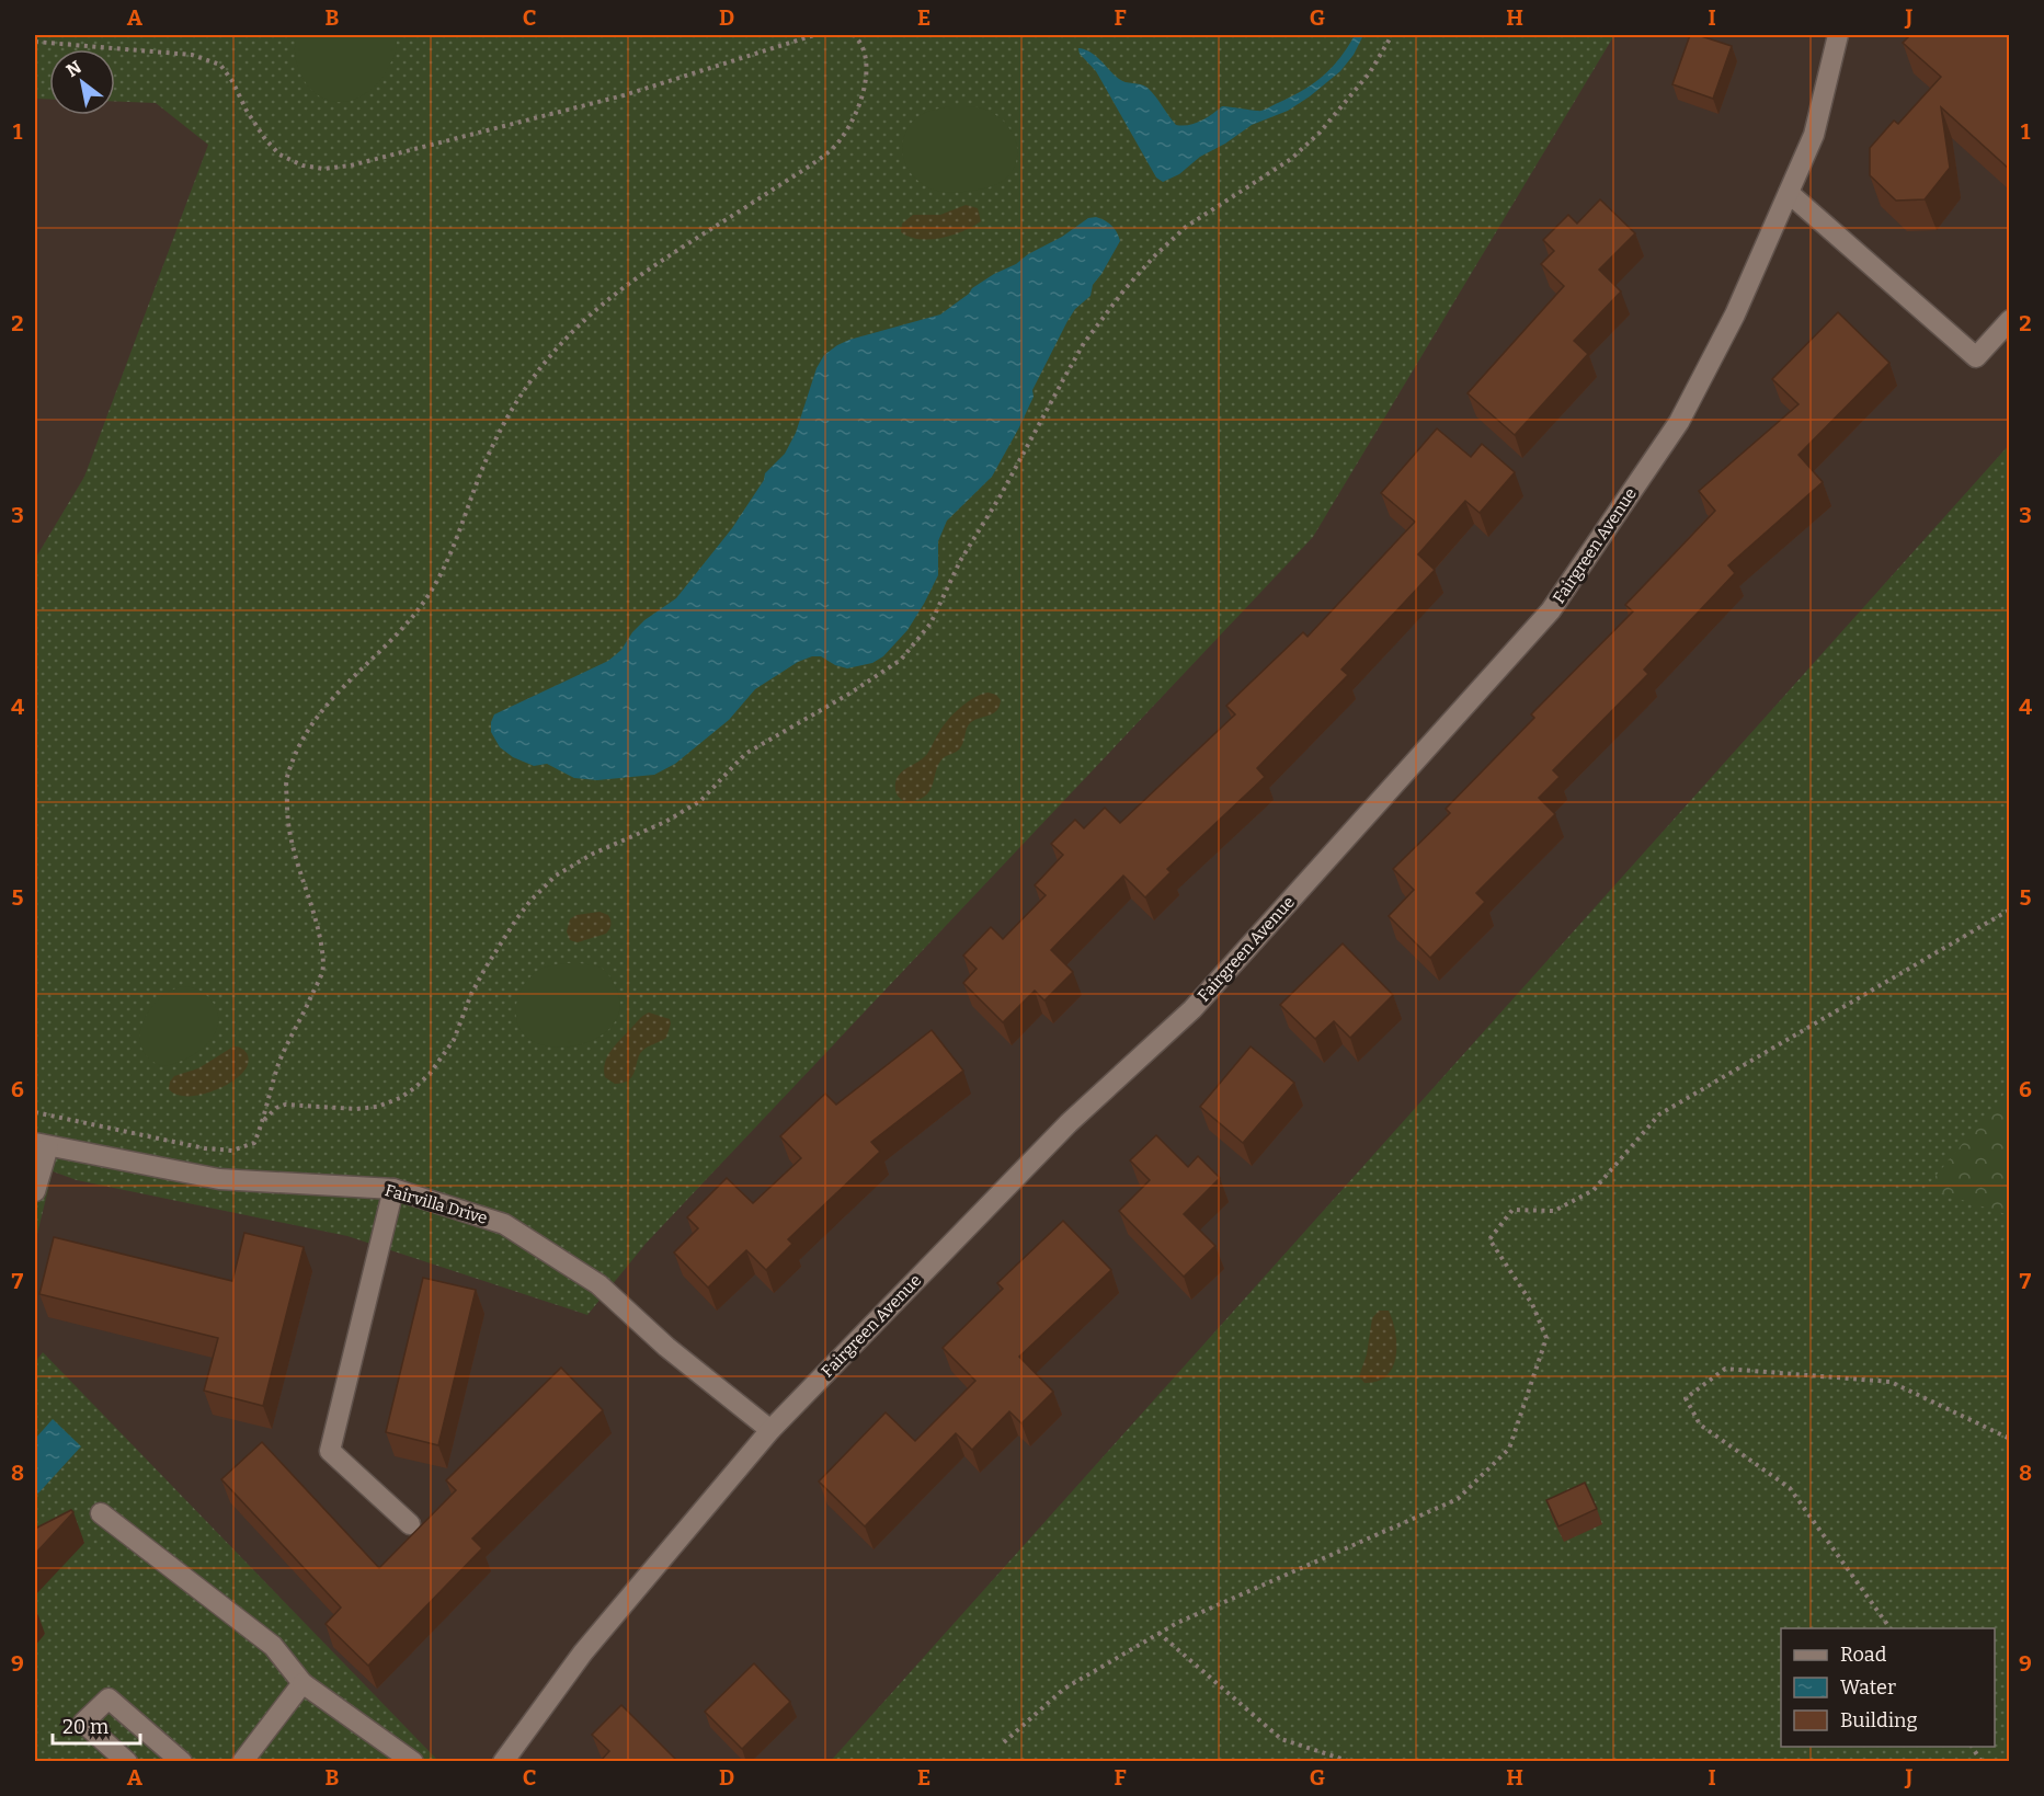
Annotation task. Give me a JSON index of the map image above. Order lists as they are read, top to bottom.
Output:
{
  "streets": {
    "street": ["Fairgreen Avenue", "Fairvilla Drive"]
  },
  "crossings": [
    ["Fairgreen Avenue", "Fairvilla Drive"]
  ],
  "legend": ["Road", "Water", "Building"],
  "scale_bar": "20 m",
  "north": "top left",
  "grid": {
    "columns": [
      "A",
      "B",
      "C",
      "D",
      "E",
      "F",
      "G",
      "H",
      "I",
      "J"
    ],
    "rows": [
      "1",
      "2",
      "3",
      "4",
      "5",
      "6",
      "7",
      "8",
      "9"
    ]
  }
}
